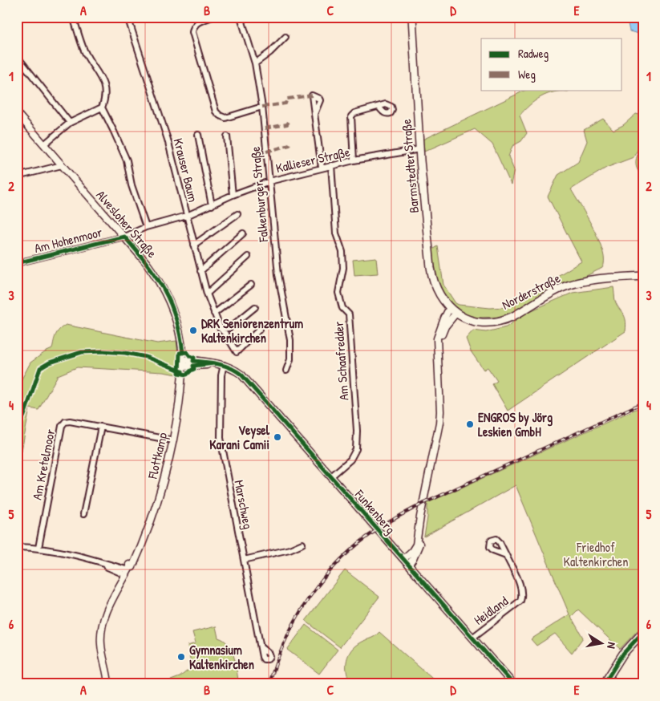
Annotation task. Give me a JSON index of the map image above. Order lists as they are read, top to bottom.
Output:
{
  "streets": {
    "main road": ["Barmstedter Straße", "Norderstraße"],
    "street": [
      "Kallieser Straße",
      "Krauser Baum",
      "Falkenburger Straße",
      "Alvesloher Straße",
      "Am Hohenmoor",
      "Am Schaafredder",
      "Flottkamp",
      "Am Kretelmoor",
      "Marschweg",
      "Funkenberg",
      "Heidland"
    ]
  },
  "crossings": [
    ["Kallieser Straße", "Barmstedter Straße"],
    ["Kallieser Straße", "Krauser Baum"],
    ["Kallieser Straße", "Falkenburger Straße"],
    ["Kallieser Straße", "Alvesloher Straße"],
    ["Kallieser Straße", "Am Hohenmoor"],
    ["Kallieser Straße", "Am Schaafredder"],
    ["Barmstedter Straße", "Norderstraße"],
    ["Alvesloher Straße", "Am Hohenmoor"],
    ["Alvesloher Straße", "Flottkamp"],
    ["Alvesloher Straße", "Funkenberg"],
    ["Am Schaafredder", "Funkenberg"],
    ["Flottkamp", "Am Kretelmoor"],
    ["Flottkamp", "Funkenberg"],
    ["Marschweg", "Funkenberg"],
    ["Funkenberg", "Heidland"]
  ],
  "parks": ["Friedhof Kaltenkirchen"],
  "places": [
    "DRK Seniorenzentrum Kaltenkirchen",
    "ENGROS by Jörg Leskien GmbH",
    "Veysel Karani Camii",
    "Gymnasium Kaltenkirchen"
  ],
  "legend": ["Radweg", "Weg"],
  "north": "right",
  "grid": {
    "columns": [
      "A",
      "B",
      "C",
      "D",
      "E"
    ],
    "rows": [
      "1",
      "2",
      "3",
      "4",
      "5",
      "6"
    ]
  }
}
